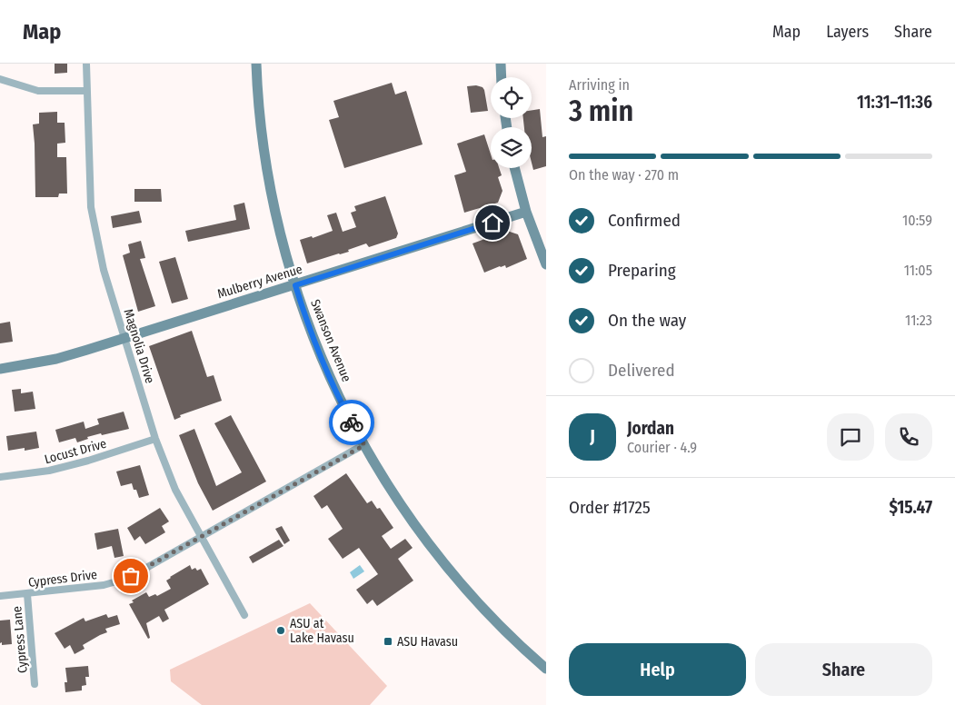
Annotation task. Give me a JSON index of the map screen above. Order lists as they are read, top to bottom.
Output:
{
  "streets": {
    "street": [
      "Mulberry Avenue",
      "Swanson Avenue",
      "Magnolia Drive",
      "Locust Drive",
      "Cypress Drive",
      "Cypress Lane"
    ]
  },
  "crossings": [
    ["Mulberry Avenue", "Swanson Avenue"],
    ["Mulberry Avenue", "Magnolia Drive"],
    ["Swanson Avenue", "Cypress Drive"],
    ["Magnolia Drive", "Locust Drive"],
    ["Magnolia Drive", "Cypress Drive"],
    ["Cypress Drive", "Cypress Lane"]
  ],
  "places": {
    "other": ["ASU at Lake Havasu"],
    "transit": ["ASU Havasu"]
  },
  "page": {
    "header": "Map",
    "nav": ["Map", "Layers", "Share"],
    "heading": ["3 min", "Arriving in", "11:31–11:36"],
    "panel": [
      "Jordan",
      "Courier · 4.9",
      "Order #1725",
      "$15.47"
    ],
    "bar": "On the way · 270 m",
    "list": [
      ["Confirmed", "10:59"],
      ["Preparing", "11:05"],
      ["On the way", "11:23"],
      "Delivered"
    ],
    "round": "J",
    "buttons": ["Help", "Share"]
  }
}
